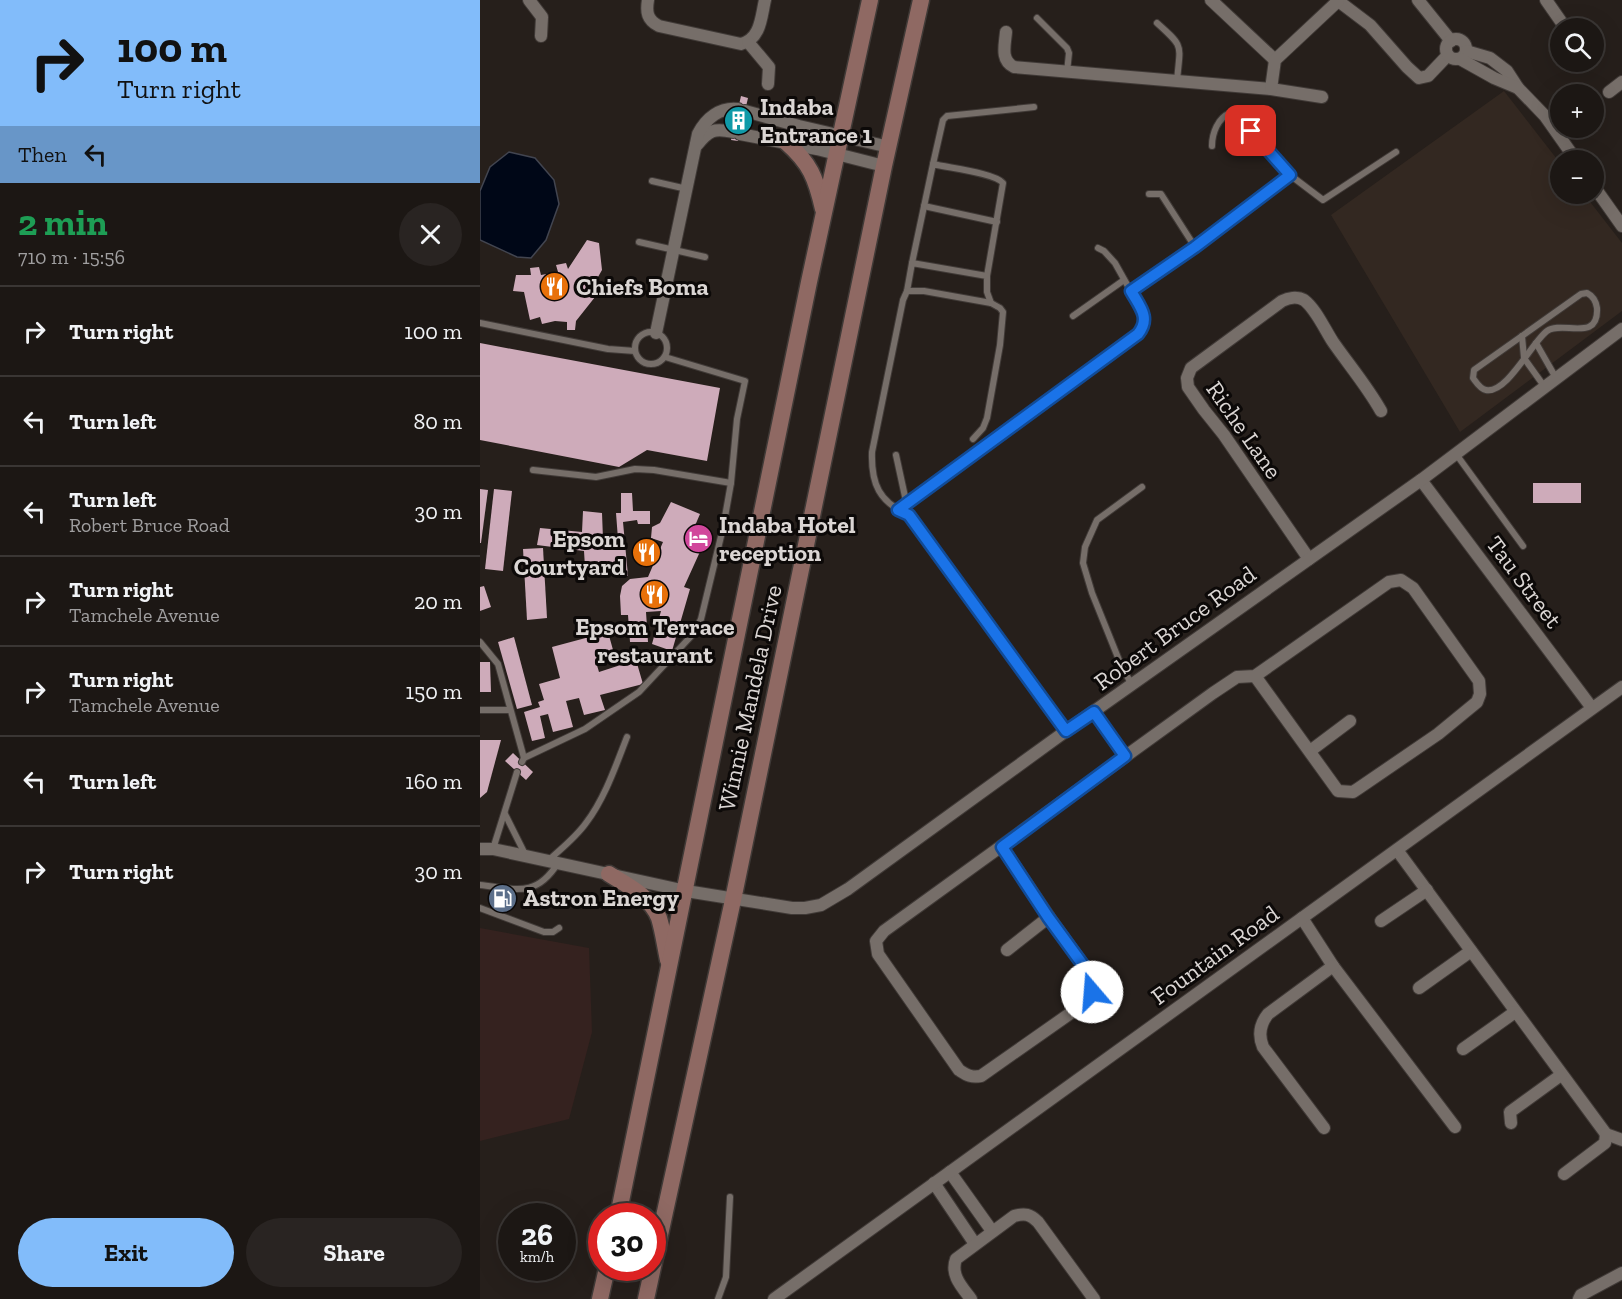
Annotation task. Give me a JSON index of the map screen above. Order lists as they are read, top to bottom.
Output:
{
  "streets": {
    "main road": ["Winnie Mandela Drive"],
    "street": [
      "Riche Lane",
      "Tau Street",
      "Robert Bruce Road",
      "Fountain Road"
    ]
  },
  "crossings": [
    ["Riche Lane", "Robert Bruce Road"],
    ["Tau Street", "Robert Bruce Road"],
    ["Tau Street", "Fountain Road"],
    ["Robert Bruce Road", "Winnie Mandela Drive"]
  ],
  "places": {
    "building": ["Indaba Entrance 1"],
    "restaurant": ["Chiefs Boma", "Epsom Courtyard", "Epsom Terrace restaurant"],
    "hotel": ["Indaba Hotel reception"],
    "fuel station": ["Astron Energy"]
  },
  "page": {
    "turn": ["100 m", "Turn right"],
    "map_buttons": ["+", "−"],
    "then": "Then",
    "heading": ["2 min", "710 m · 15:56"],
    "list": [
      {
        "name": "Turn right",
        "value": "100 m"
      },
      {
        "name": "Turn left",
        "value": "80 m"
      },
      {
        "name": "Turn left",
        "note": "Robert Bruce Road",
        "value": "30 m"
      },
      {
        "name": "Turn right",
        "note": "Tamchele Avenue",
        "value": "20 m"
      },
      {
        "name": "Turn right",
        "note": "Tamchele Avenue",
        "value": "150 m"
      },
      {
        "name": "Turn left",
        "value": "160 m"
      },
      {
        "name": "Turn right",
        "value": "30 m"
      }
    ],
    "speed": "26 km/h",
    "limit": "30",
    "buttons": ["Exit", "Share"]
  }
}
